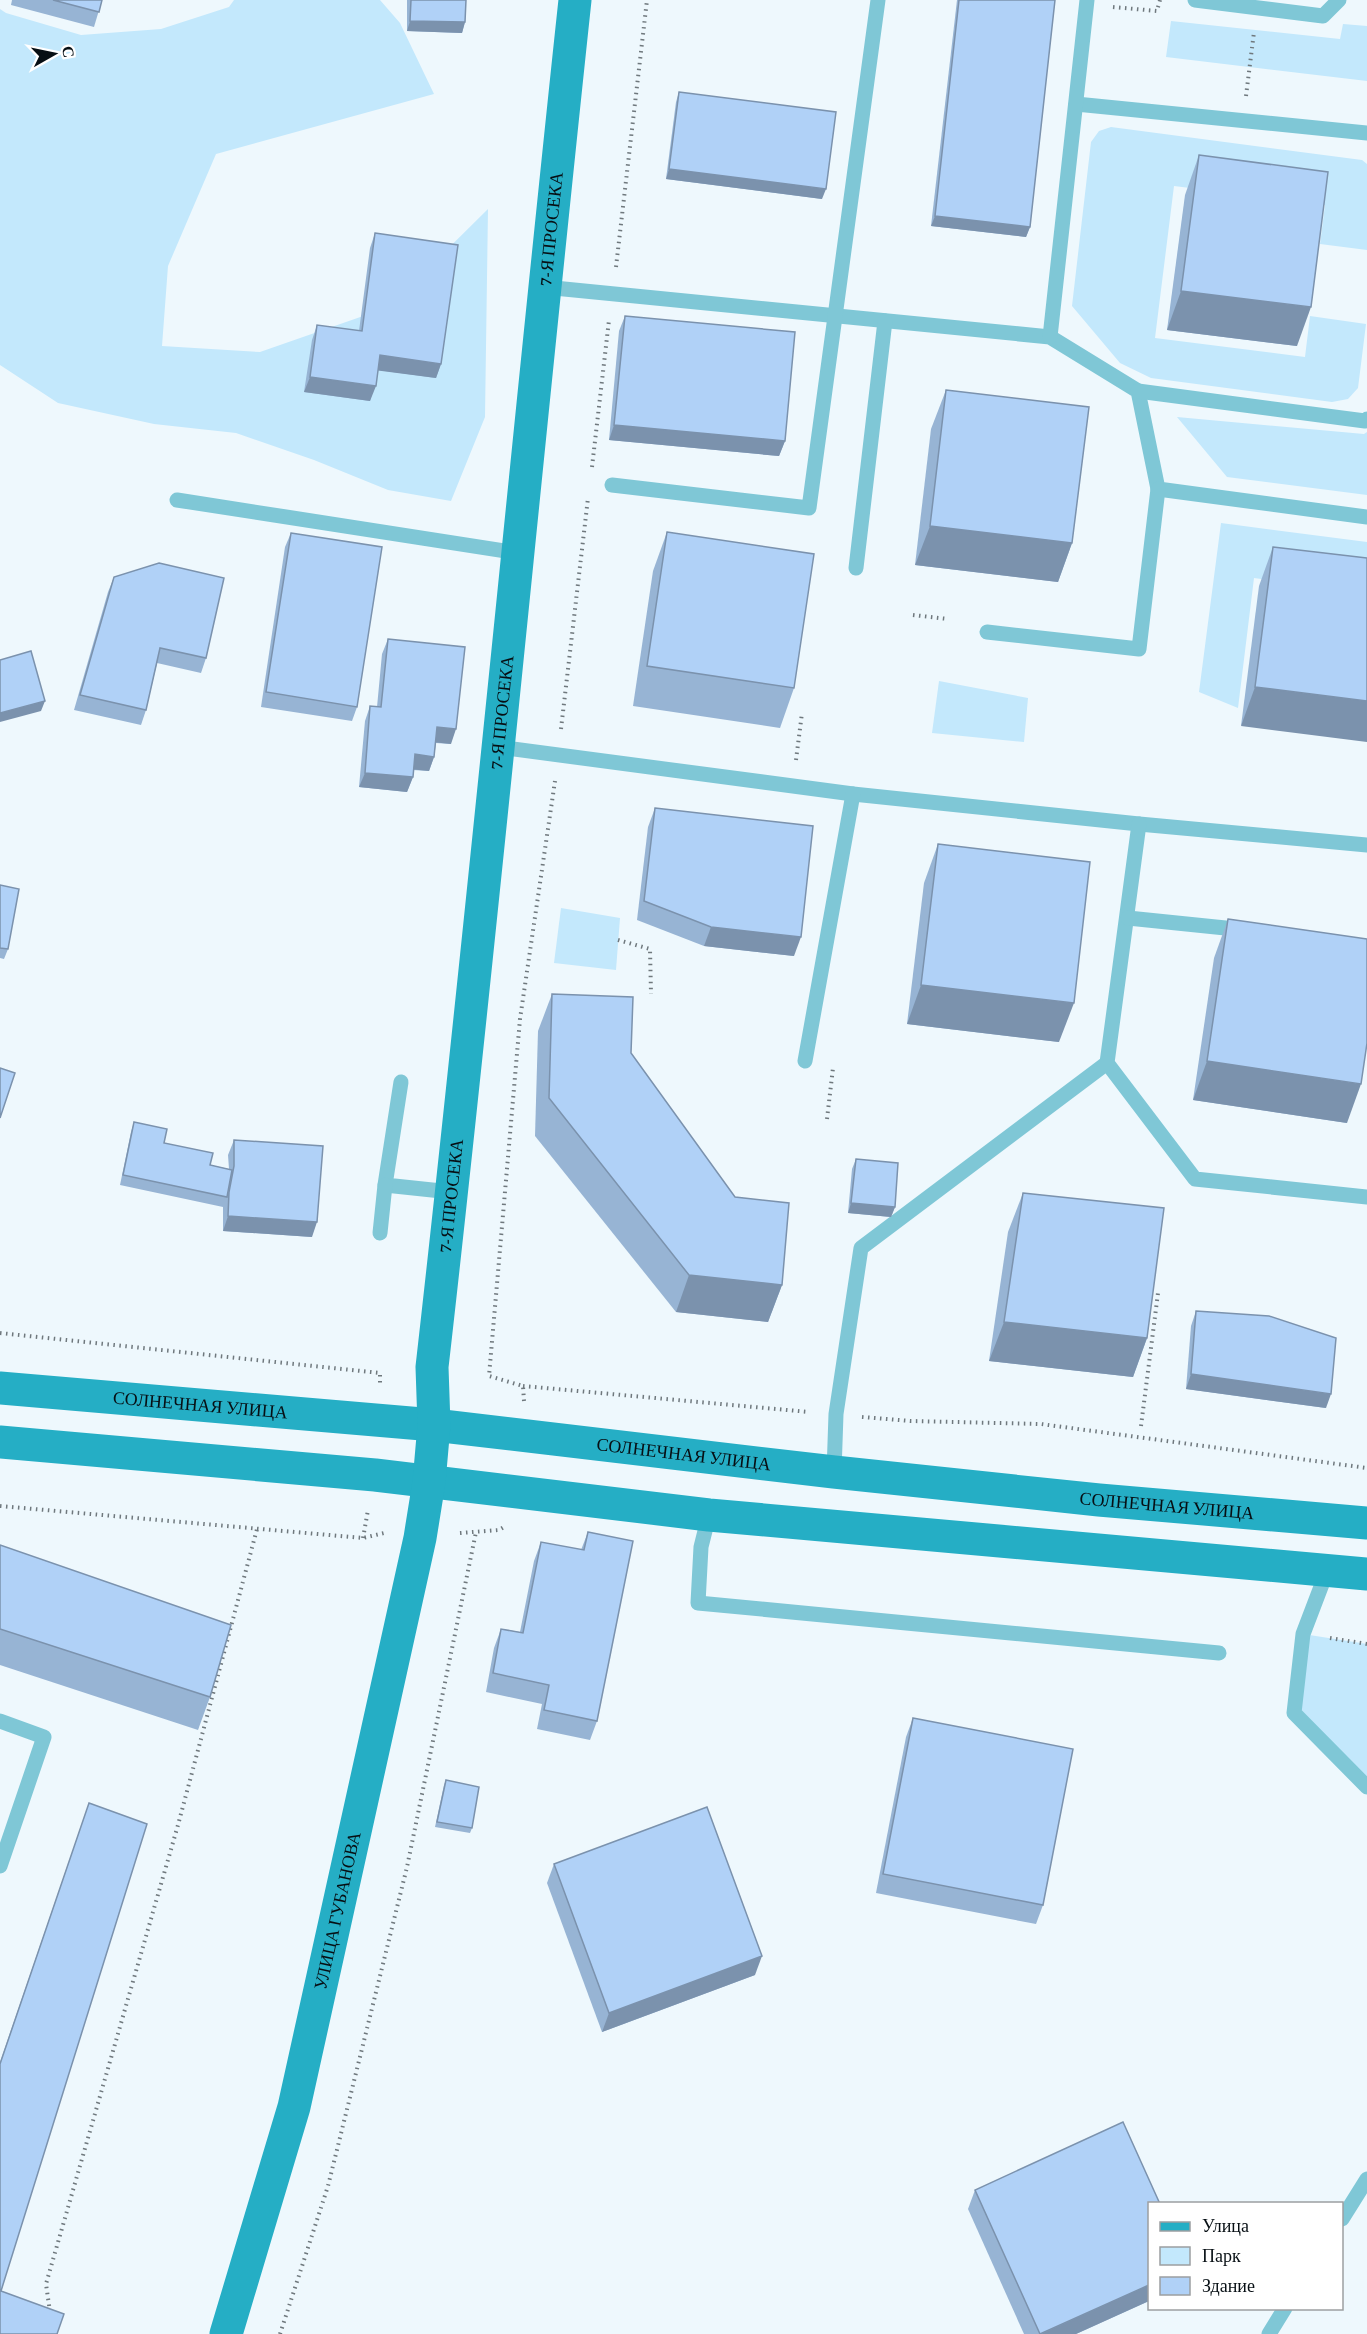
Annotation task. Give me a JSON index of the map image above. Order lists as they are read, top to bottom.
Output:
{
  "streets": {
    "main road": ["7-Я ПРОСЕКА", "СОЛНЕЧНАЯ УЛИЦА", "УЛИЦА ГУБАНОВА"]
  },
  "crossings": [
    ["7-Я ПРОСЕКА", "СОЛНЕЧНАЯ УЛИЦА"],
    ["7-Я ПРОСЕКА", "УЛИЦА ГУБАНОВА"]
  ],
  "legend": ["Улица", "Парк", "Здание"],
  "north": "right"
}
